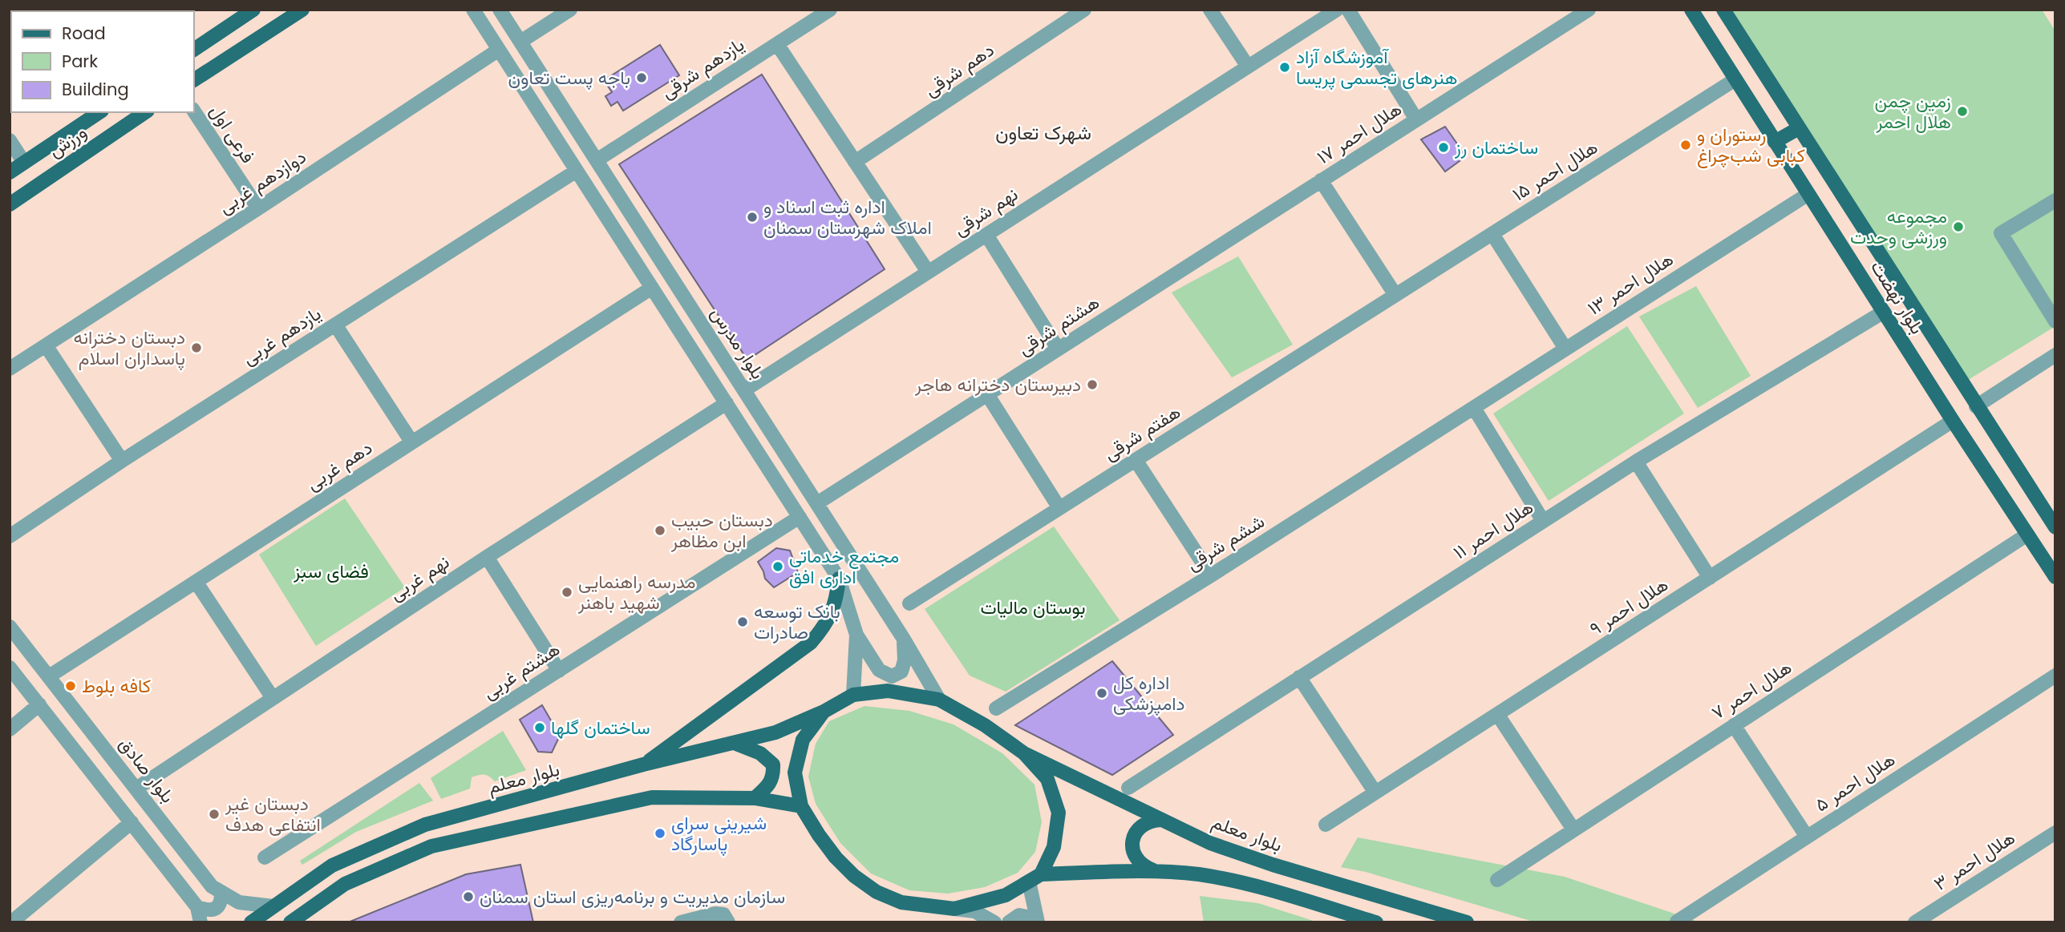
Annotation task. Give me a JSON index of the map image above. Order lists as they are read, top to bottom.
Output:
{
  "streets": {
    "main road": ["ورزش", "بلوار نهضت", "بلوار معلم"],
    "street": [
      "یازدهم شرقی",
      "دهم شرقی",
      "هلال احمر ۱۷",
      "فرعی اول",
      "هلال احمر ۱۵",
      "دوازدهم غربی",
      "نهم شرقی",
      "هلال احمر ۱۳",
      "هشتم شرقی",
      "یازدهم غربی",
      "بلوار مدرس",
      "هفتم شرقی",
      "دهم غربی",
      "هلال احمر ۱۱",
      "ششم شرقی",
      "نهم غربی",
      "هلال احمر ۹",
      "هشتم غربی",
      "هلال احمر ۷",
      "بلوار صادق",
      "هلال احمر ۵",
      "هلال احمر ۳"
    ]
  },
  "crossings": [
    ["یازدهم شرقی", "بلوار مدرس"],
    ["هلال احمر ۱۷", "هشتم شرقی"],
    ["فرعی اول", "دوازدهم غربی"],
    ["هلال احمر ۱۵", "بلوار نهضت"],
    ["هلال احمر ۱۵", "هفتم شرقی"],
    ["نهم شرقی", "بلوار مدرس"],
    ["هلال احمر ۱۳", "بلوار نهضت"],
    ["هلال احمر ۱۳", "ششم شرقی"],
    ["بلوار نهضت", "هلال احمر ۱۱"],
    ["بلوار نهضت", "هلال احمر ۹"],
    ["بلوار نهضت", "هلال احمر ۷"],
    ["هشتم شرقی", "بلوار مدرس"],
    ["دهم غربی", "بلوار صادق"],
    ["نهم غربی", "بلوار صادق"],
    ["بلوار صادق", "بلوار معلم"]
  ],
  "districts": ["شهرک تعاون"],
  "parks": ["فضای سبز", "بوستان مالیات"],
  "places": [
    "آموزشگاه آزاد هنرهای تجسمی پریسا",
    "باجه پست تعاون",
    "زمین چمن هلال احمر",
    "رستوران و کبابی شب‌چراغ",
    "ساختمان رز",
    "اداره ثبت اسناد و املاک شهرستان سمنان",
    "مجموعه ورزشی وحدت",
    "دبستان دخترانه پاسداران اسلام",
    "دبیرستان دخترانه هاجر",
    "دبستان حبیب ابن مظاهر",
    "مجتمع خدماتی اداری افق",
    "مدرسه راهنمایی شهید باهنر",
    "بانک توسعه صادرات",
    "کافه بلوط",
    "اداره کل دامپزشکی",
    "ساختمان گلها",
    "دبستان غیر انتفاعی هدف",
    "شیرینی سرای پاسارگاد",
    "سازمان مدیریت و برنامه‌ریزی استان سمنان"
  ],
  "legend": ["Road", "Park", "Building"]
}
